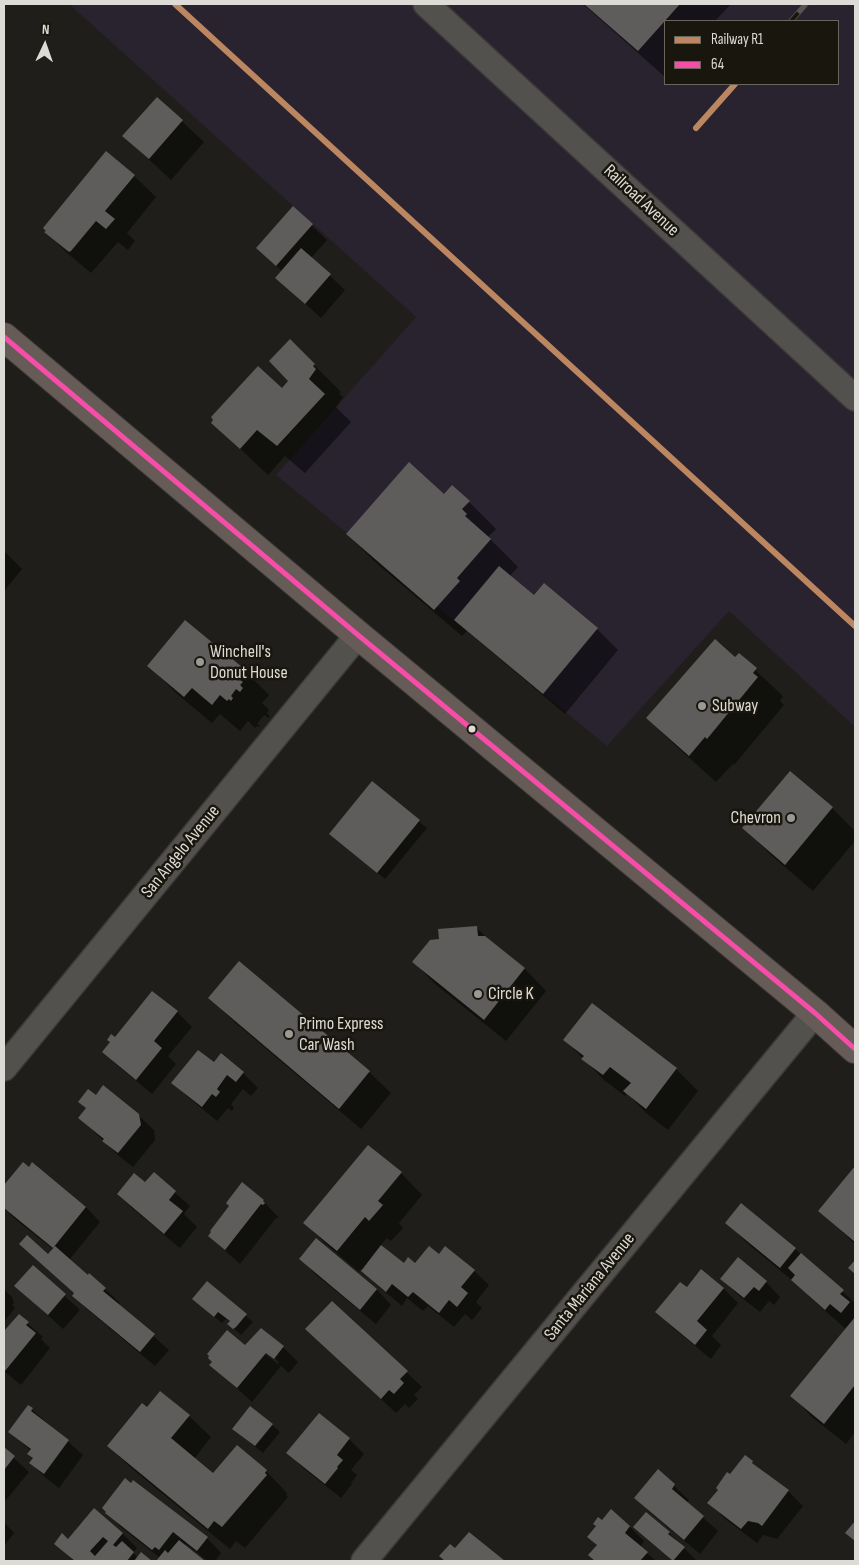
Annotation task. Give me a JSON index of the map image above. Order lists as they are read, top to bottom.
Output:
{
  "streets": {
    "street": ["Railroad Avenue", "San Angelo Avenue", "Santa Mariana Avenue"]
  },
  "places": [
    "Winchell's Donut House",
    "Subway",
    "Chevron",
    "Circle K",
    "Primo Express Car Wash"
  ],
  "lines": ["rail line R1", "transit line 64"],
  "legend": ["Railway R1", "64"],
  "north": "top"
}
